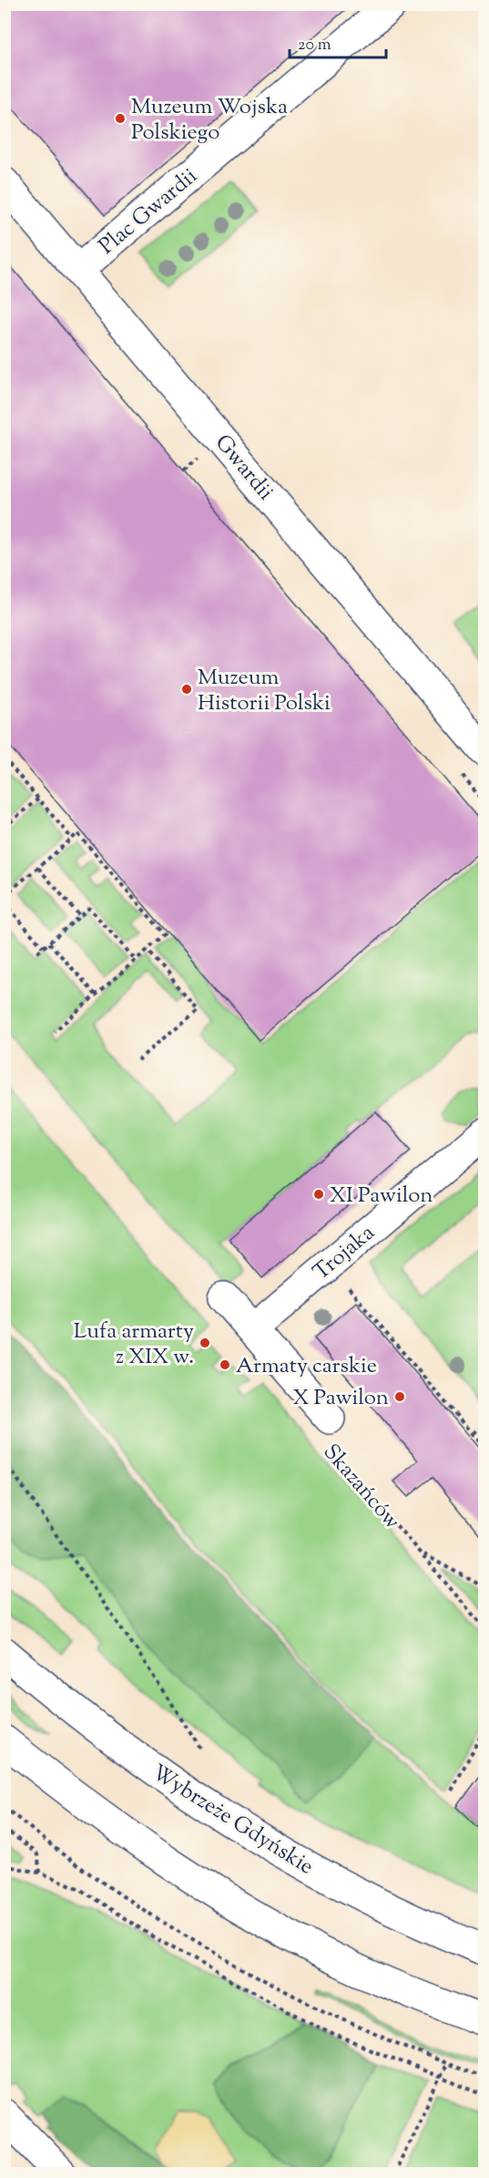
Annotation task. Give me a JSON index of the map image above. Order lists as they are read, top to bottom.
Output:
{
  "streets": {
    "main road": [
      "Plac Gwardii",
      "Gwardii",
      "Trojaka",
      "Skazańców",
      "Wybrzeże Gdyńskie"
    ]
  },
  "crossings": [
    ["Plac Gwardii", "Gwardii"],
    ["Trojaka", "Skazańców"]
  ],
  "places": [
    "Muzeum Wojska Polskiego",
    "Muzeum Historii Polski",
    "XI Pawilon",
    "Lufa armarty z XIX w.",
    "Armaty carskie",
    "X Pawilon"
  ],
  "scale_bar": "20 m"
}
